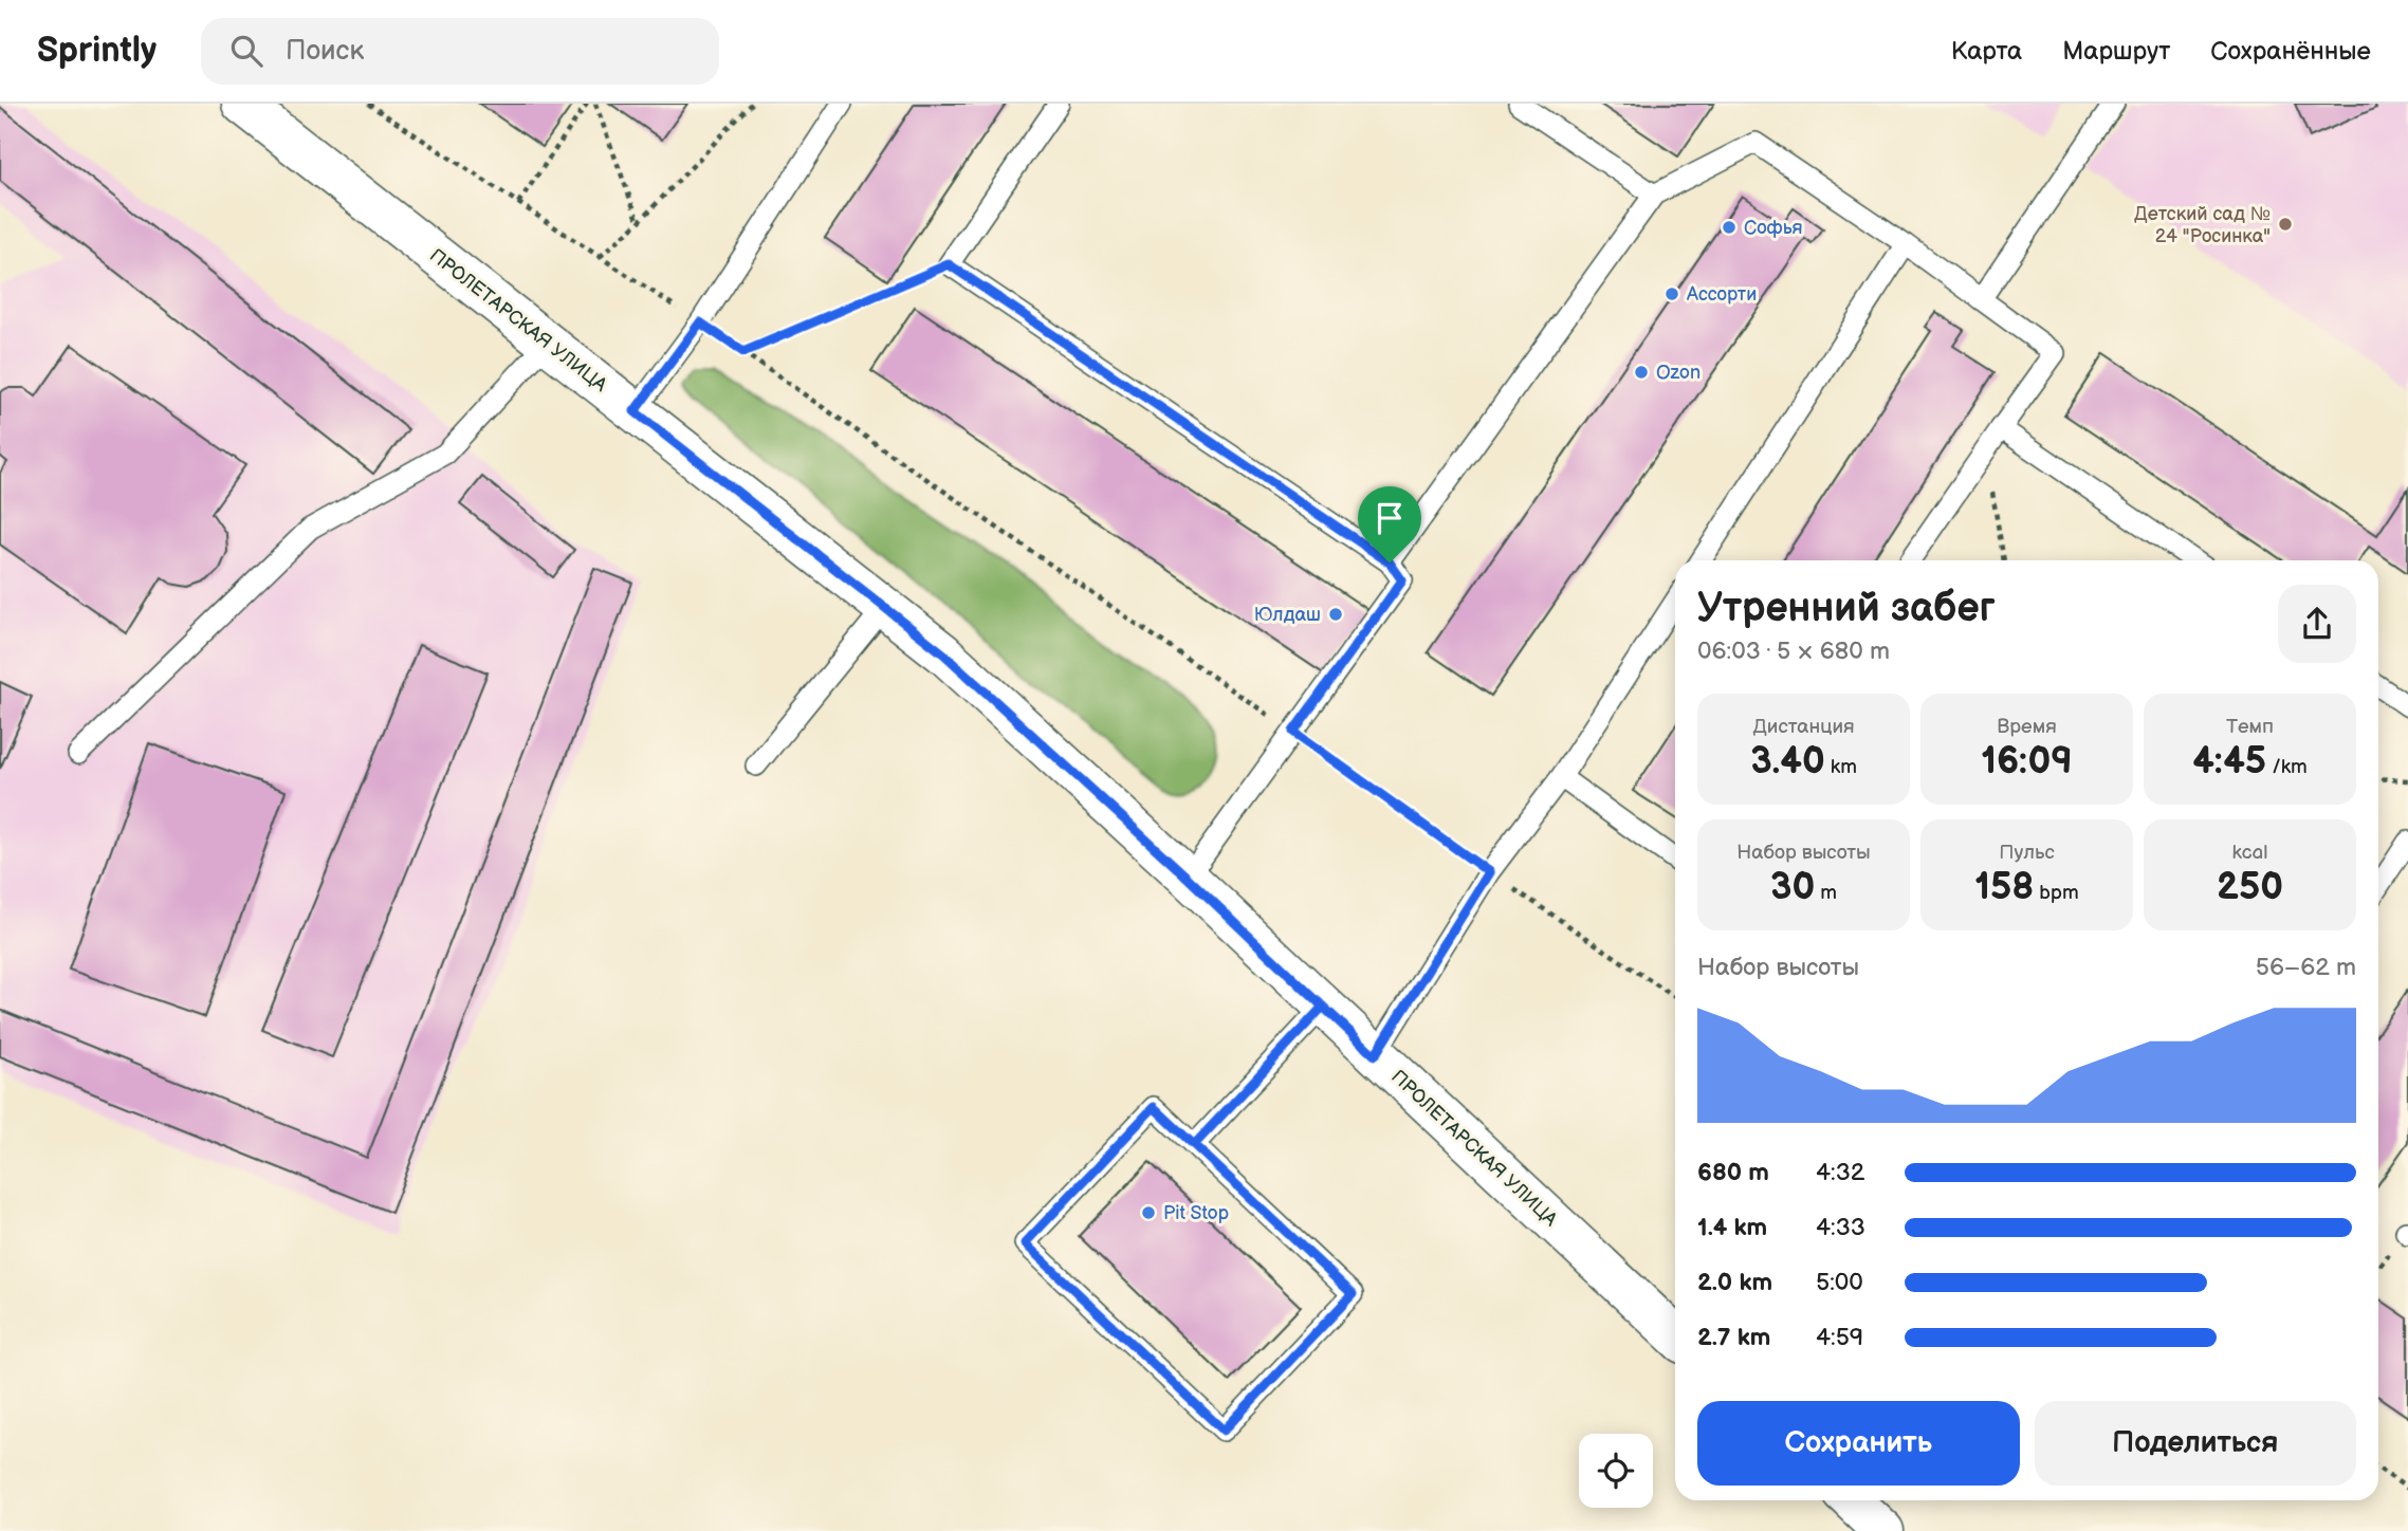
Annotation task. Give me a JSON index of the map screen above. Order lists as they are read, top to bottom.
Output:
{
  "streets": {
    "street": ["ПРОЛЕТАРСКАЯ УЛИЦА"]
  },
  "places": [
    "Детский сад № 24 \"Росинка\"",
    "Софья",
    "Ассорти",
    "Ozon",
    "Юлдаш",
    "Pit Stop"
  ],
  "page": {
    "header": "Sprintly",
    "search": "Поиск",
    "nav": ["Карта", "Маршрут", "Сохранённые"],
    "heading": ["Утренний забег", "06:03 · 5 × 680 m"],
    "stats": [
      ["Дистанция", "3.40 km"],
      ["Время", "16:09"],
      ["Темп", "4:45 /km"],
      ["Набор высоты", "30 m"],
      ["Пульс", "158 bpm"],
      ["kcal", "250"]
    ],
    "chart": ["Набор высоты", "56–62 m"],
    "list": [
      {
        "name": "680 m",
        "note": "4:32"
      },
      {
        "name": "1.4 km",
        "note": "4:33"
      },
      {
        "name": "2.0 km",
        "note": "5:00"
      },
      {
        "name": "2.7 km",
        "note": "4:59"
      }
    ],
    "buttons": ["Сохранить", "Поделиться"]
  }
}
